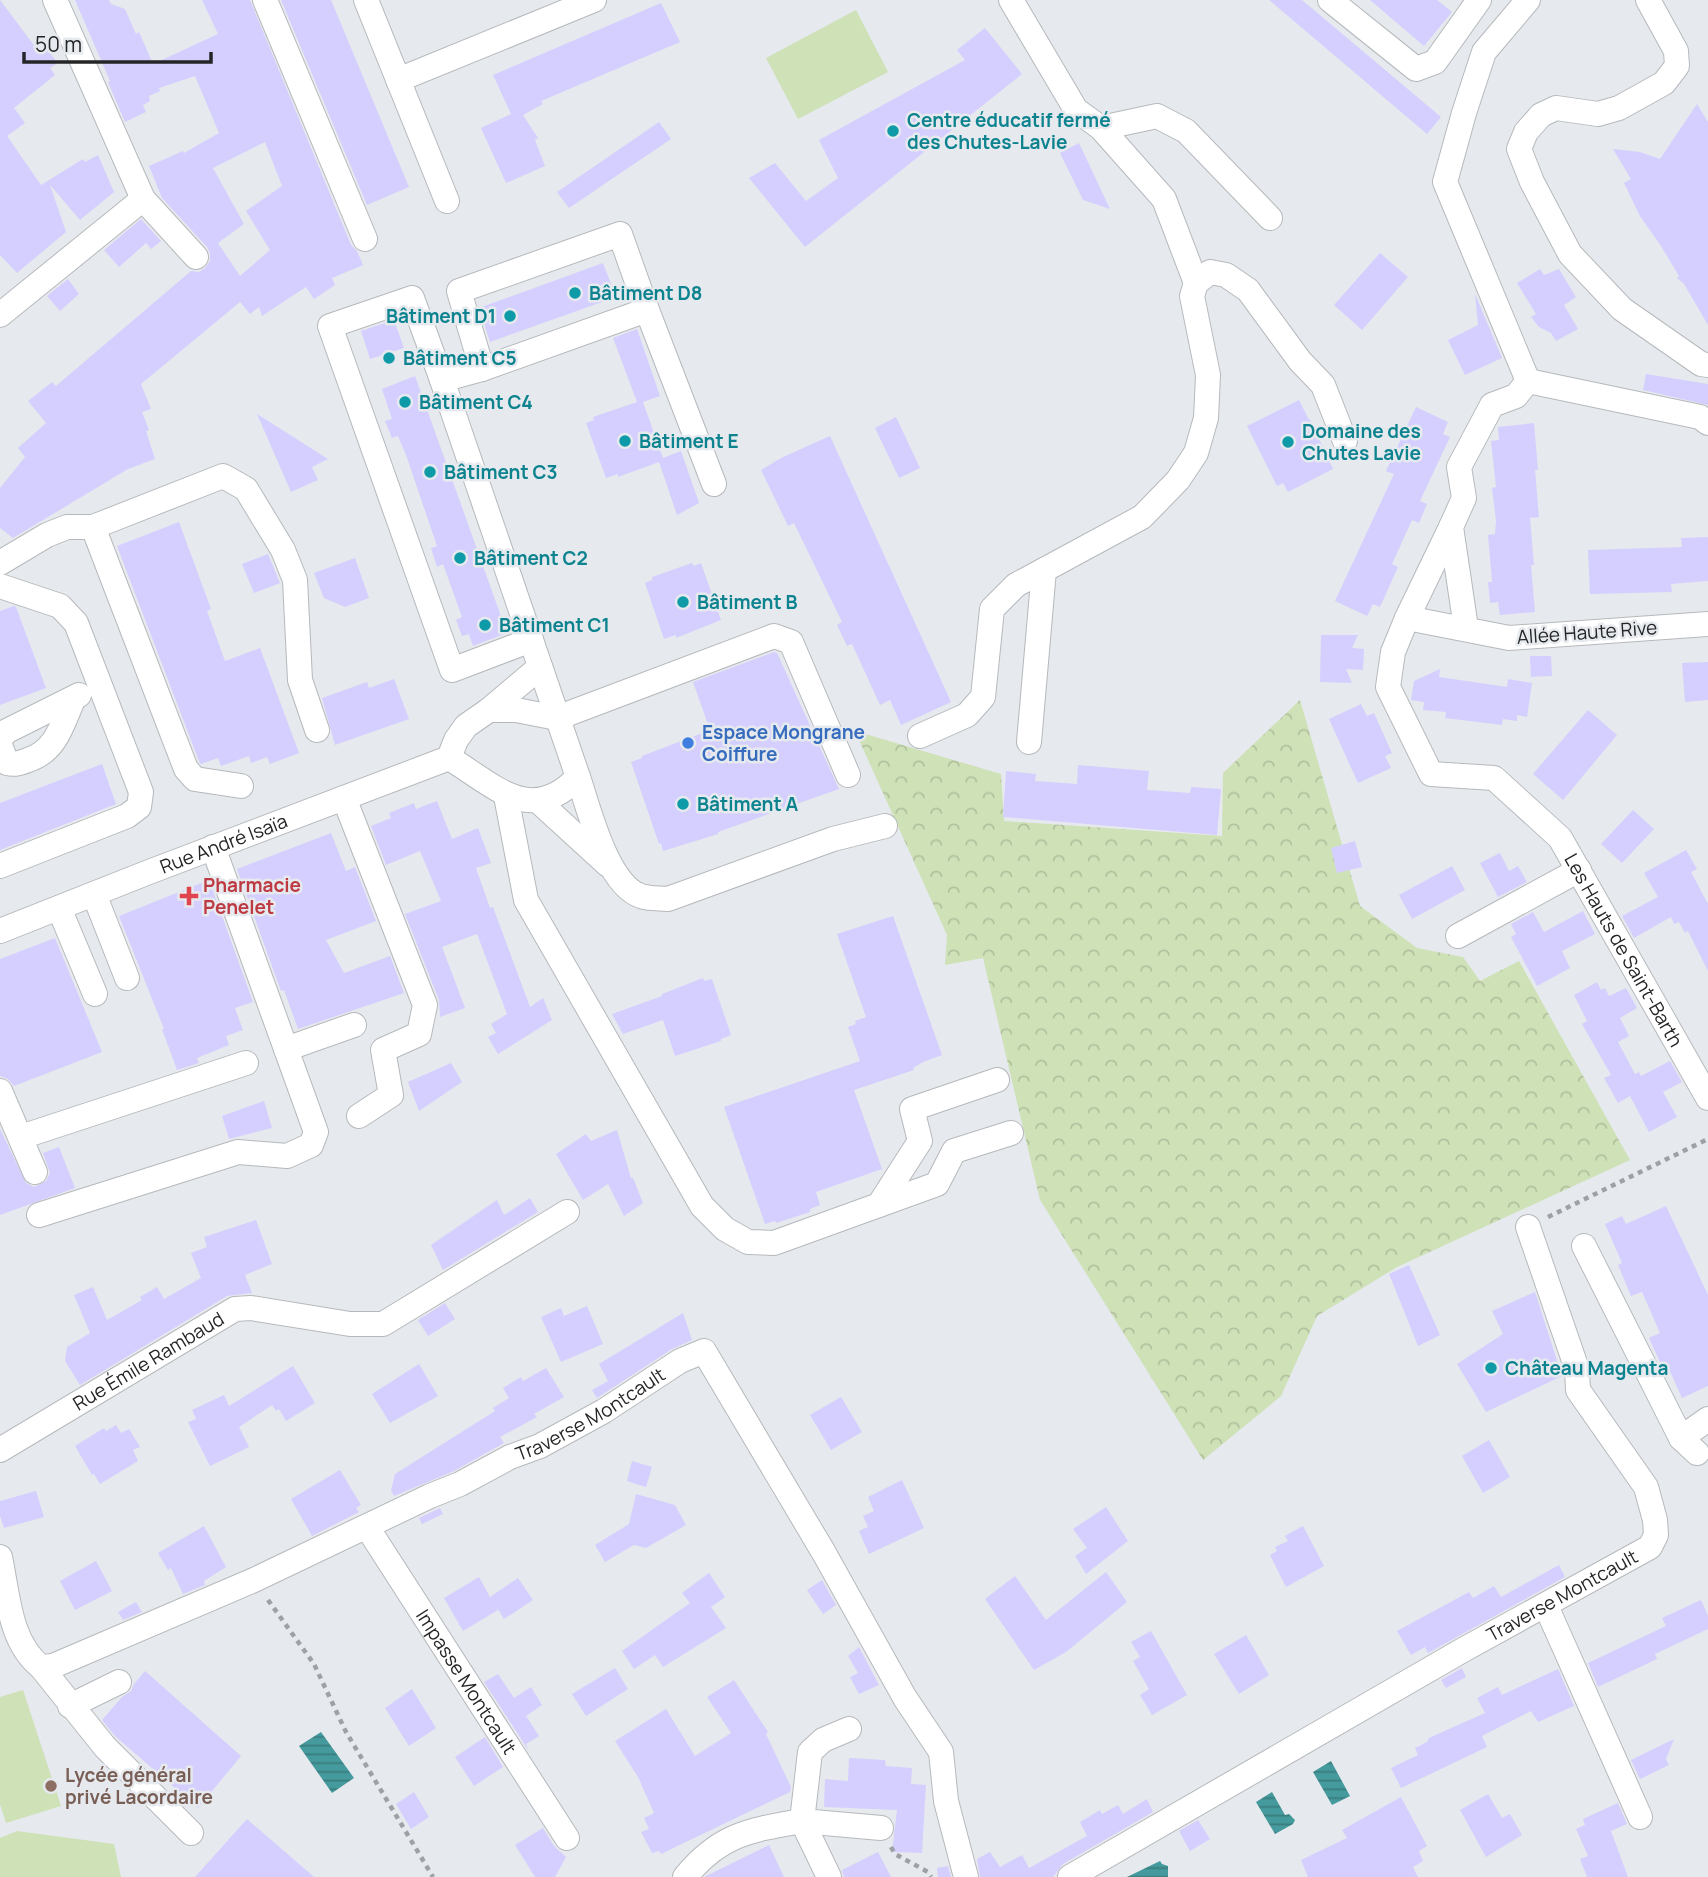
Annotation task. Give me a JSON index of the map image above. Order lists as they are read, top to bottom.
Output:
{
  "streets": {
    "street": [
      "Allée Haute Rive",
      "Rue André Isaïa",
      "Les Hauts de Saint-Barth",
      "Rue Émile Rambaud",
      "Traverse Montcault",
      "Impasse Montcault"
    ]
  },
  "crossings": [
    ["Allée Haute Rive", "Les Hauts de Saint-Barth"],
    ["Traverse Montcault", "Impasse Montcault"]
  ],
  "places": {
    "other": [
      "Centre éducatif fermé des Chutes-Lavie",
      "Bâtiment D8",
      "Bâtiment D1",
      "Bâtiment C5",
      "Bâtiment C4",
      "Bâtiment E",
      "Domaine des Chutes Lavie",
      "Bâtiment C3",
      "Bâtiment C2",
      "Bâtiment B",
      "Bâtiment C1",
      "Espace Mongrane Coiffure",
      "Bâtiment A",
      "Château Magenta",
      "Lycée général privé Lacordaire"
    ],
    "health": ["Pharmacie Penelet"]
  },
  "scale_bar": "50 m"
}
